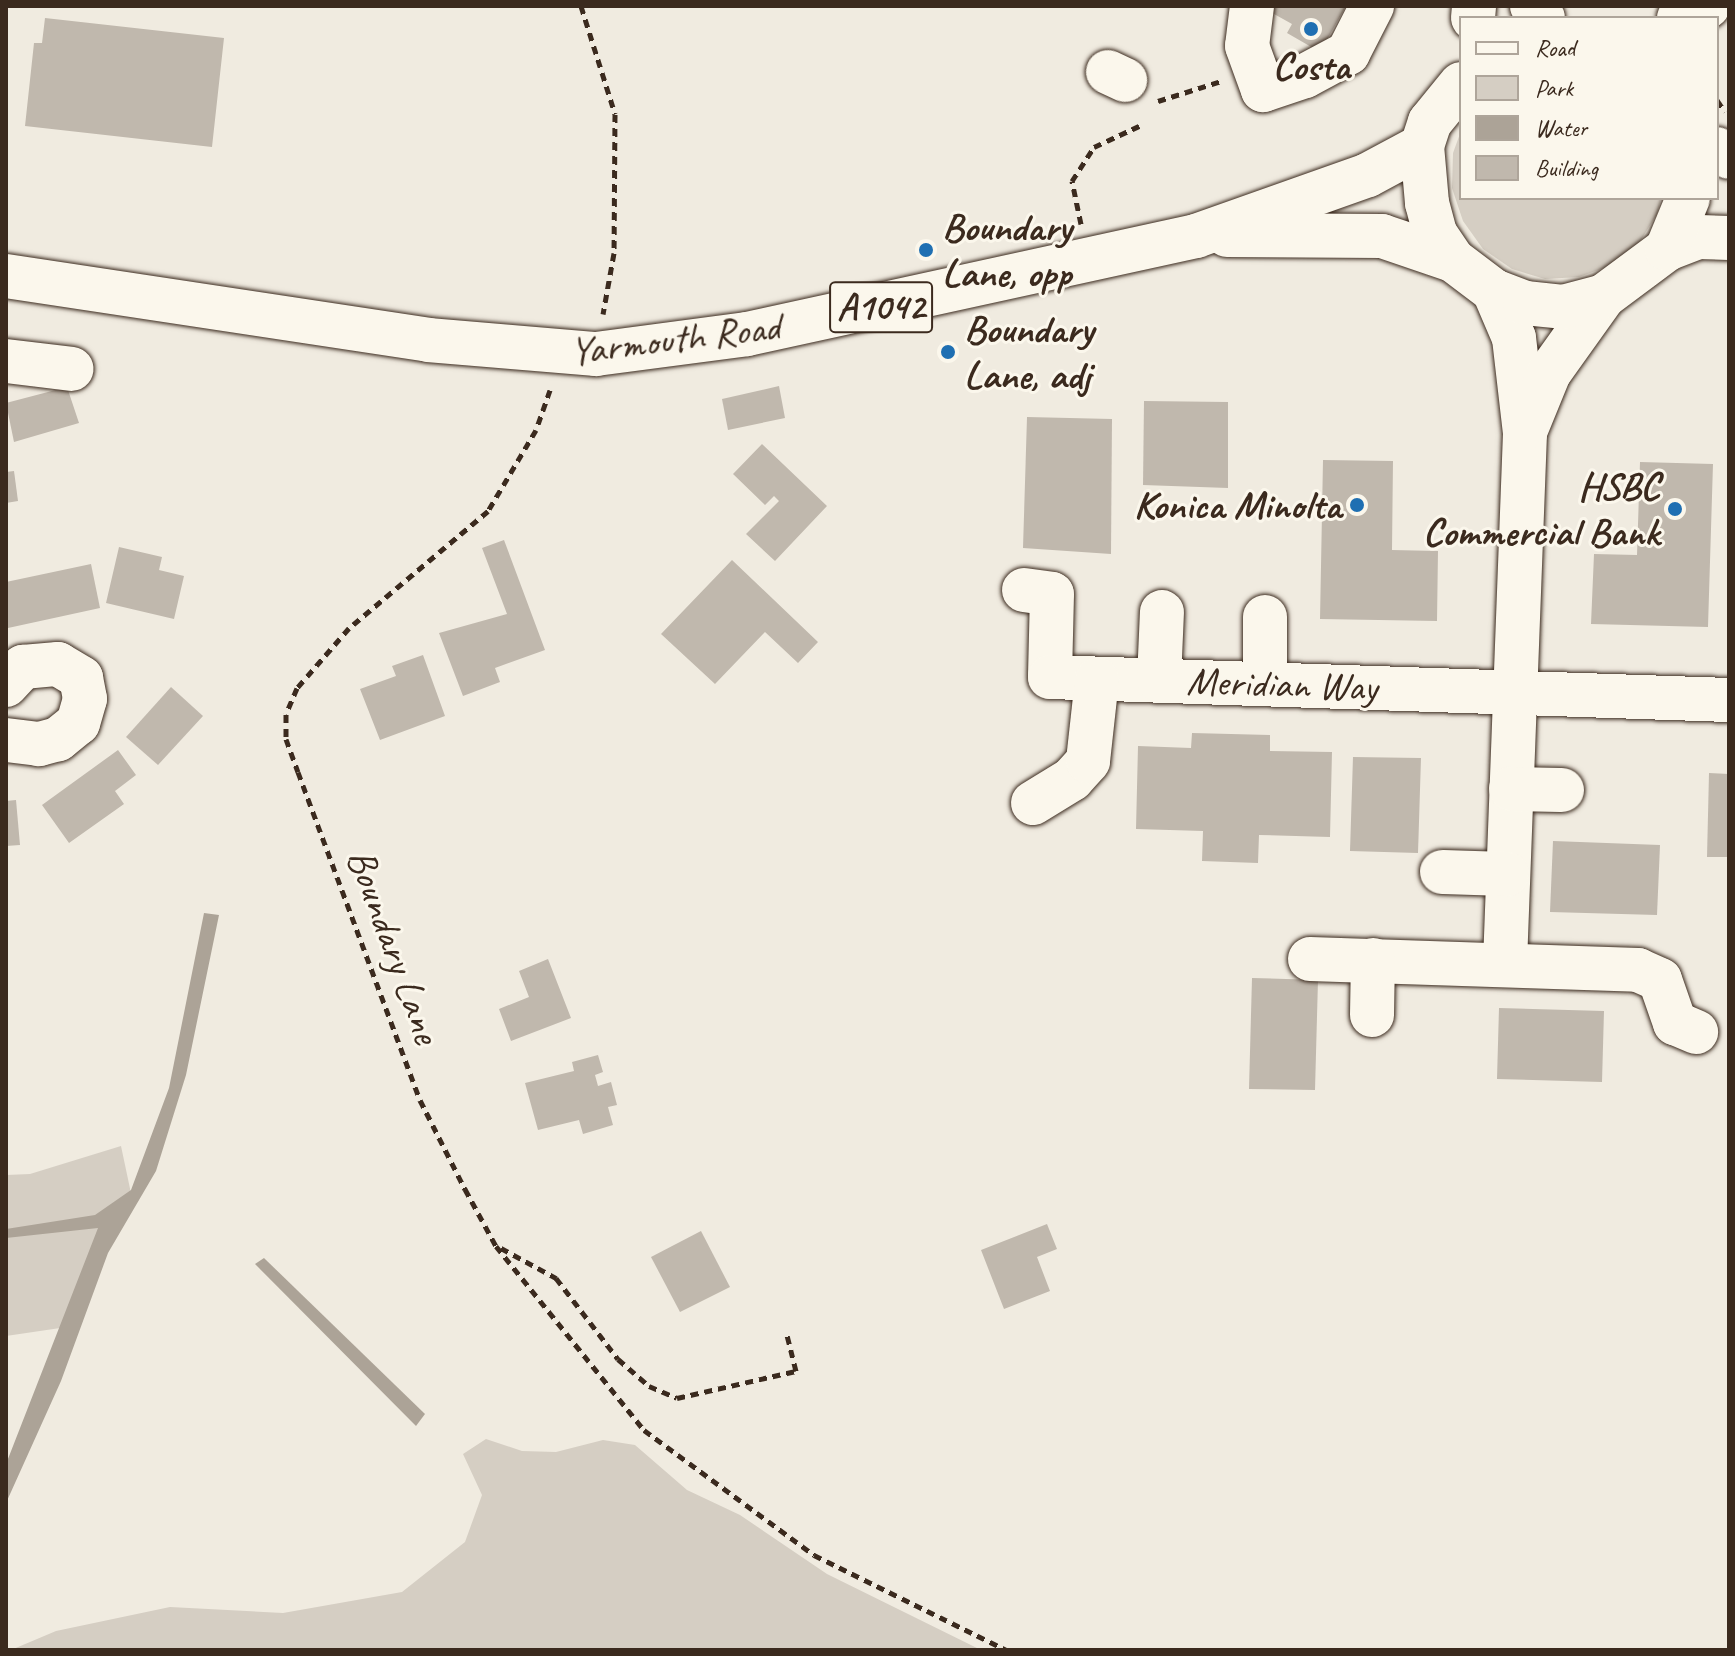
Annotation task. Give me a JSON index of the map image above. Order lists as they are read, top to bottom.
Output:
{
  "streets": {
    "main road": ["A1042", "Yarmouth Road", "Meridian Way"],
    "path": ["Boundary Lane"]
  },
  "crossings": [
    ["Yarmouth Road", "Boundary Lane"]
  ],
  "places": [
    "Costa",
    "Boundary Lane, opp",
    "Boundary Lane, adj",
    "Konica Minolta",
    "HSBC Commercial Bank"
  ],
  "legend": [
    "Road",
    "Park",
    "Water",
    "Building"
  ]
}
